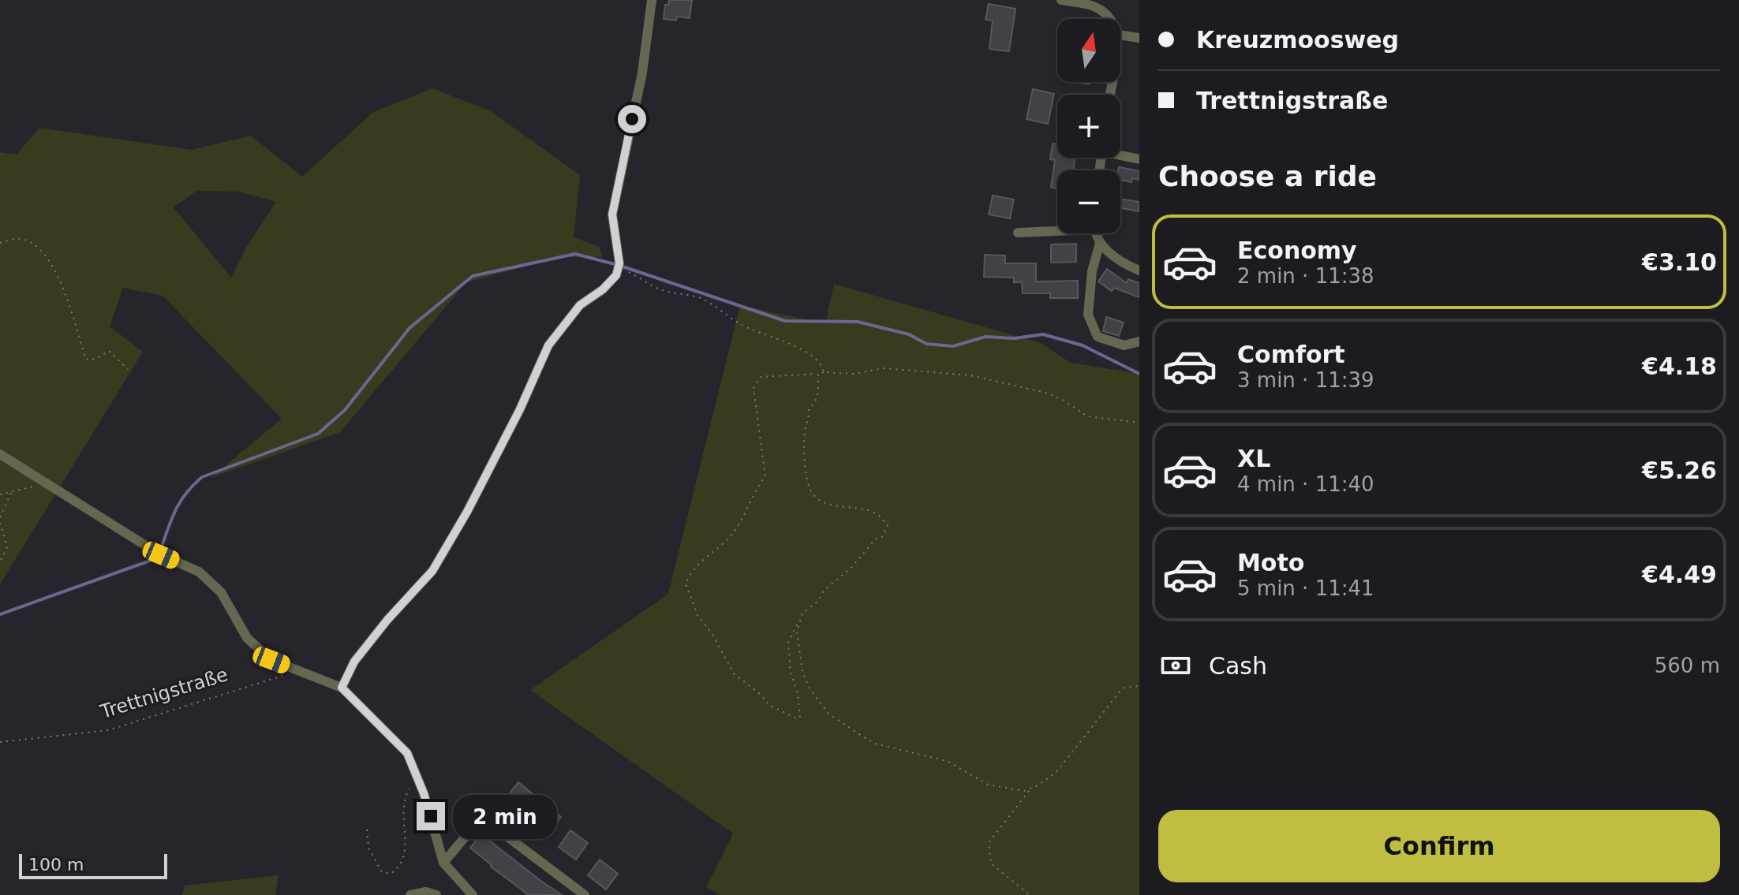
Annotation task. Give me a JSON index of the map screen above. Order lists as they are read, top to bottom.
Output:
{
  "streets": {
    "path": ["Trettnigstraße"]
  },
  "scale_bar": "100 m",
  "north": "top",
  "page": {
    "banner": ["Kreuzmoosweg", "Trettnigstraße"],
    "map_buttons": ["+", "−"],
    "heading": "Choose a ride",
    "list": [
      {
        "name": "Economy",
        "note": "2 min · 11:38",
        "value": "€3.10"
      },
      {
        "name": "Comfort",
        "note": "3 min · 11:39",
        "value": "€4.18"
      },
      {
        "name": "XL",
        "note": "4 min · 11:40",
        "value": "€5.26"
      },
      {
        "name": "Moto",
        "note": "5 min · 11:41",
        "value": "€4.49"
      }
    ],
    "pay": ["Cash", "560 m"],
    "bubble": "2 min",
    "buttons": "Confirm",
    "scale": "100 m"
  }
}
